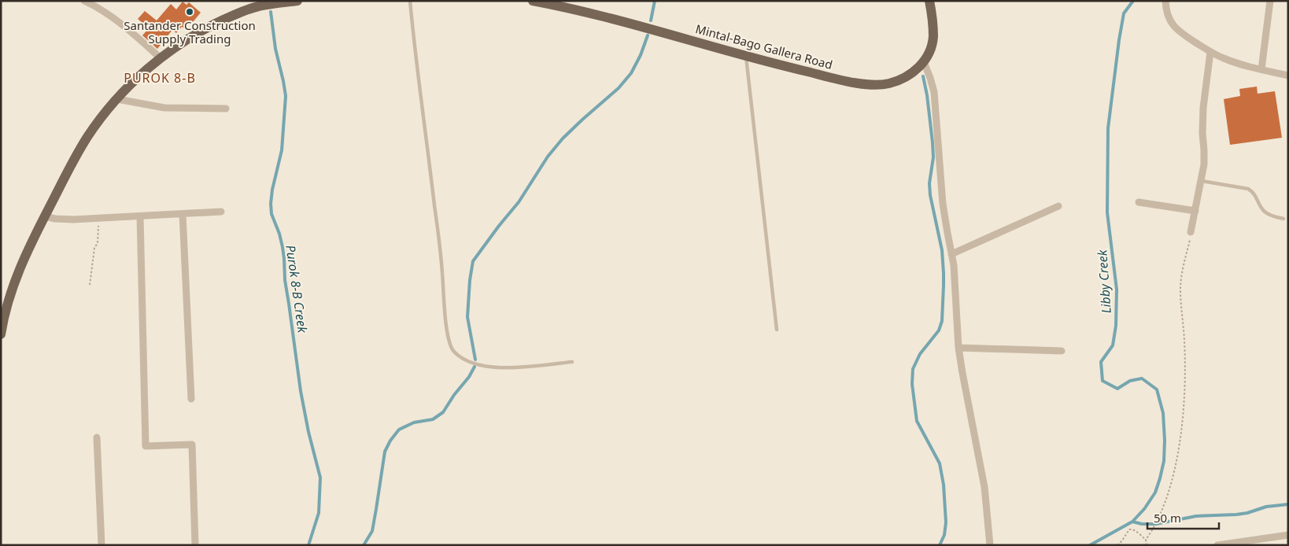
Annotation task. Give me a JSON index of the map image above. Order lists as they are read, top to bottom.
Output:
{
  "streets": {
    "main road": ["Mintal-Bago Gallera Road"]
  },
  "districts": ["PUROK 8-B"],
  "water": ["Libby Creek", "Purok 8-B Creek"],
  "places": ["Santander Construction Supply Trading"],
  "scale_bar": "50 m"
}
